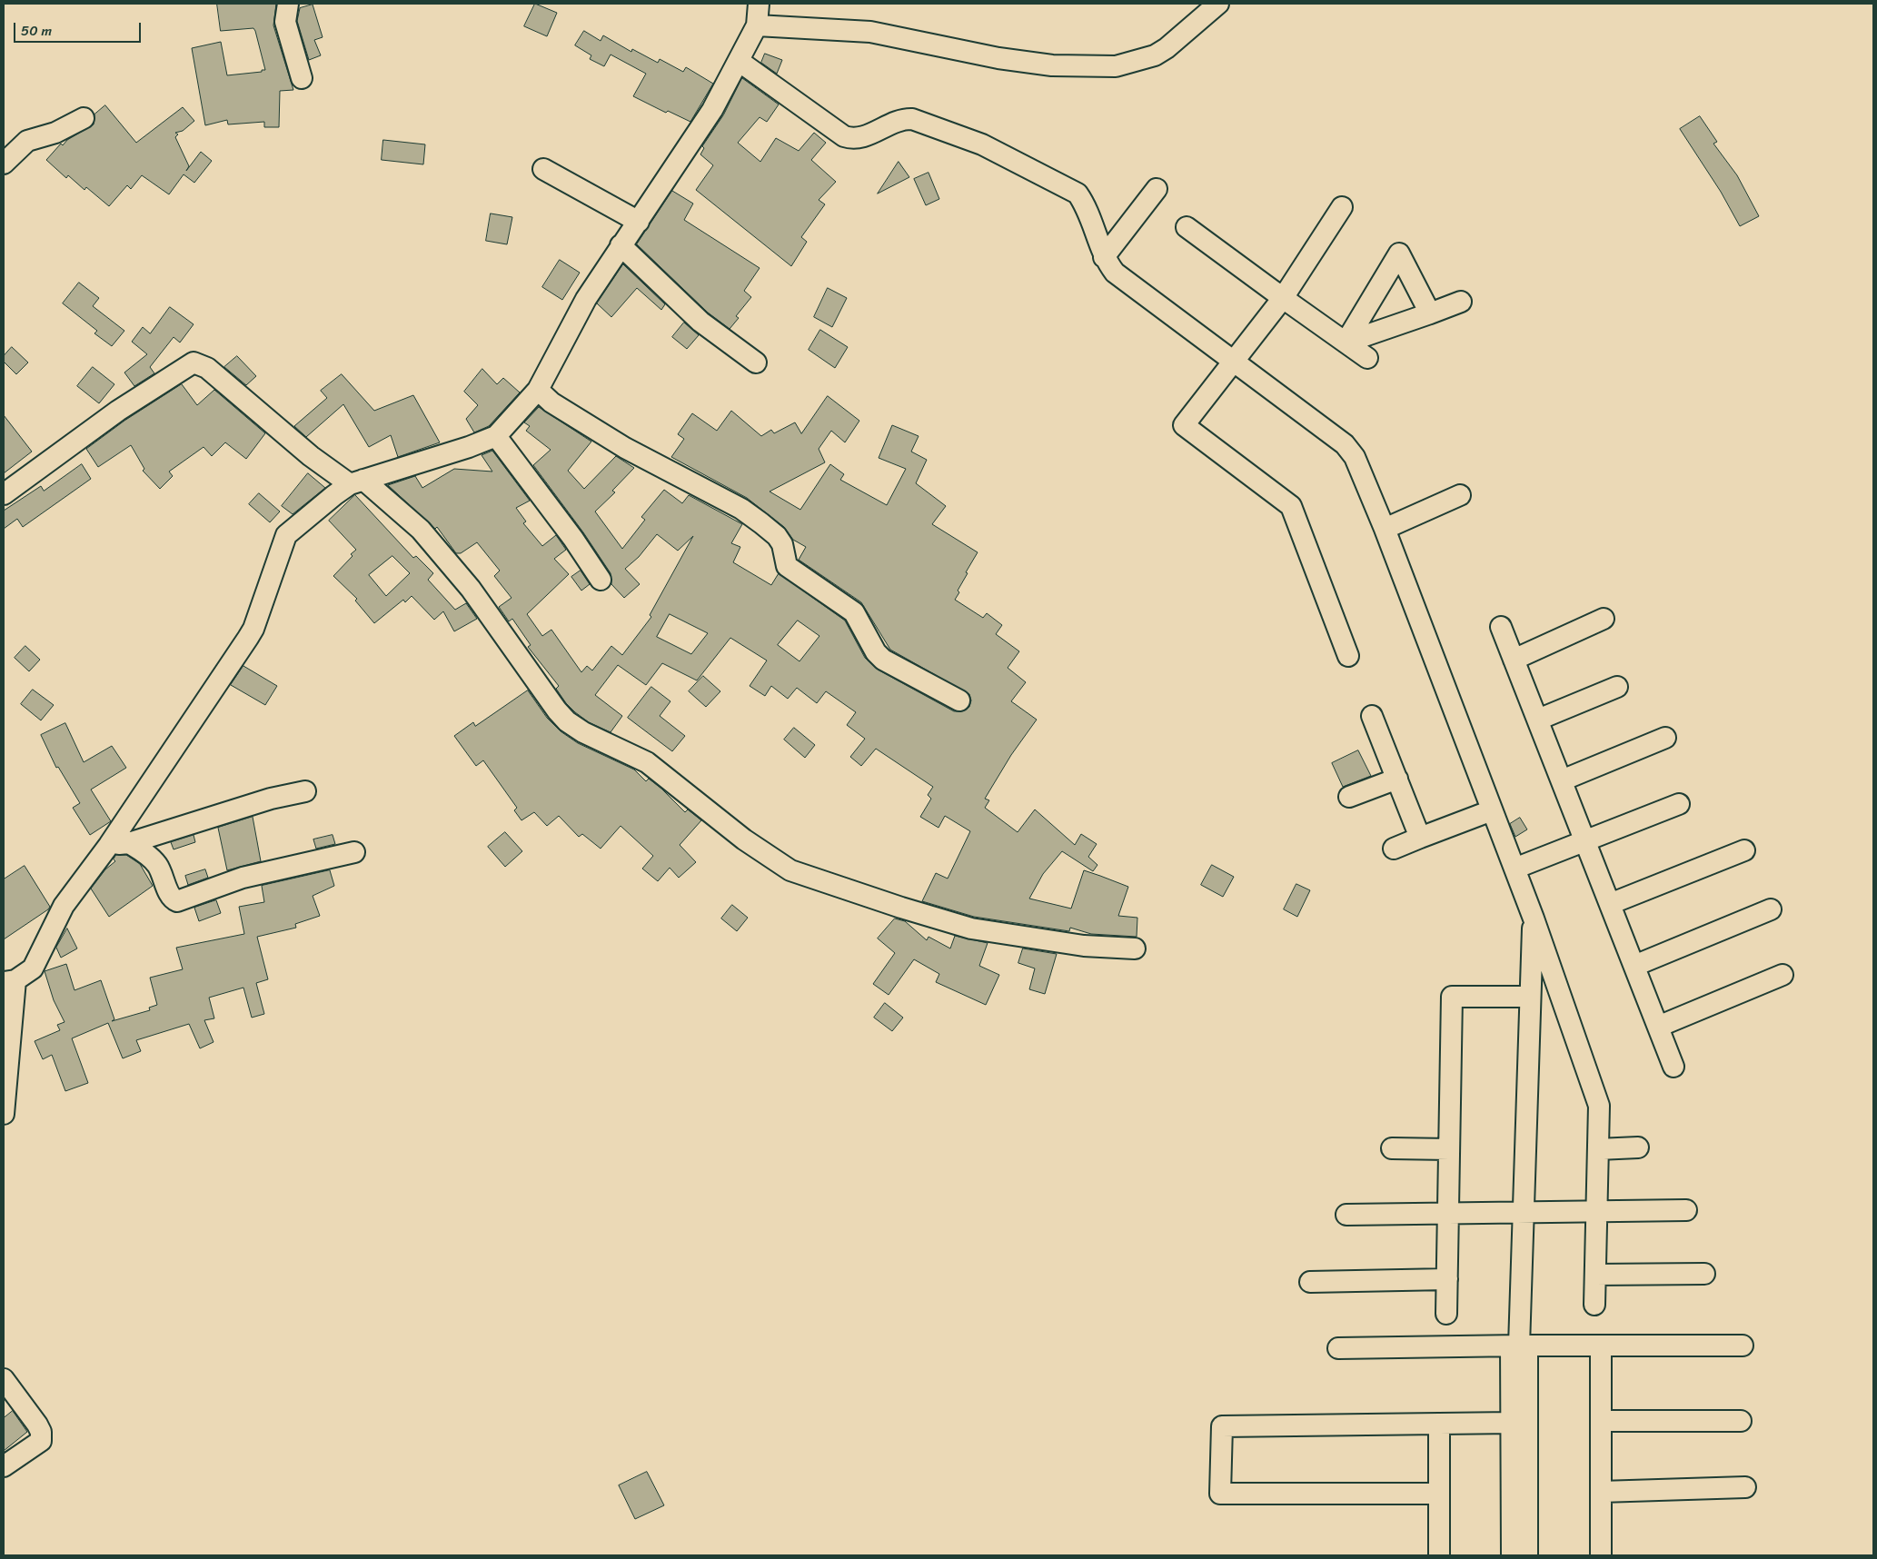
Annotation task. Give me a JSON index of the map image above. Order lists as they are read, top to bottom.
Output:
{
  "scale_bar": "50 m"
}
